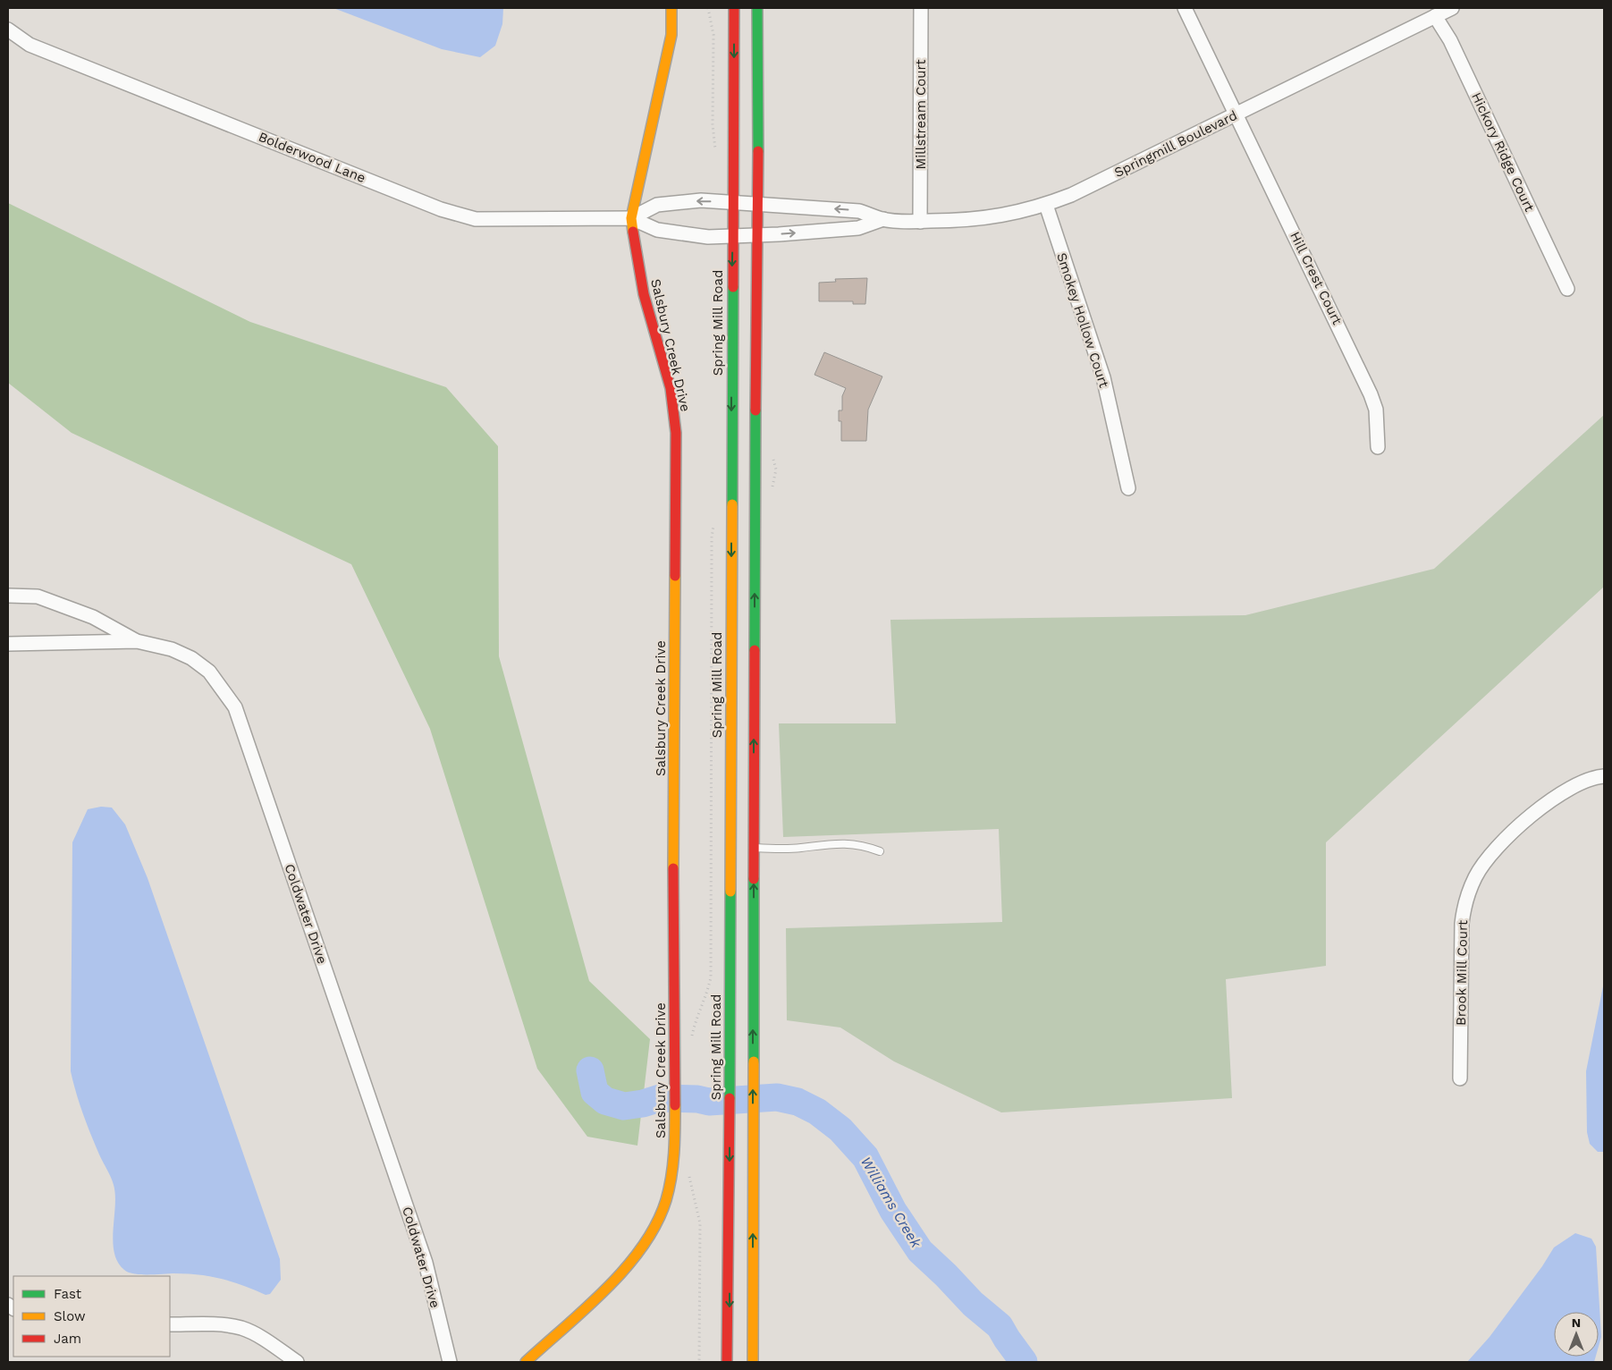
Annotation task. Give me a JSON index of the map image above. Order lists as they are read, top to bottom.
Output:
{
  "streets": {
    "street": [
      "Millstream Court",
      "Springmill Boulevard",
      "Hickory Ridge Court",
      "Bolderwood Lane",
      "Hill Crest Court",
      "Smokey Hollow Court",
      "Spring Mill Road",
      "Salsbury Creek Drive",
      "Coldwater Drive",
      "Brook Mill Court"
    ]
  },
  "crossings": [
    ["Millstream Court", "Springmill Boulevard"],
    ["Springmill Boulevard", "Hickory Ridge Court"],
    ["Springmill Boulevard", "Bolderwood Lane"],
    ["Springmill Boulevard", "Hill Crest Court"],
    ["Springmill Boulevard", "Smokey Hollow Court"],
    ["Springmill Boulevard", "Spring Mill Road"],
    ["Bolderwood Lane", "Spring Mill Road"],
    ["Bolderwood Lane", "Salsbury Creek Drive"]
  ],
  "water": ["Williams Creek"],
  "legend": ["Fast", "Slow", "Jam"],
  "north": "top"
}
